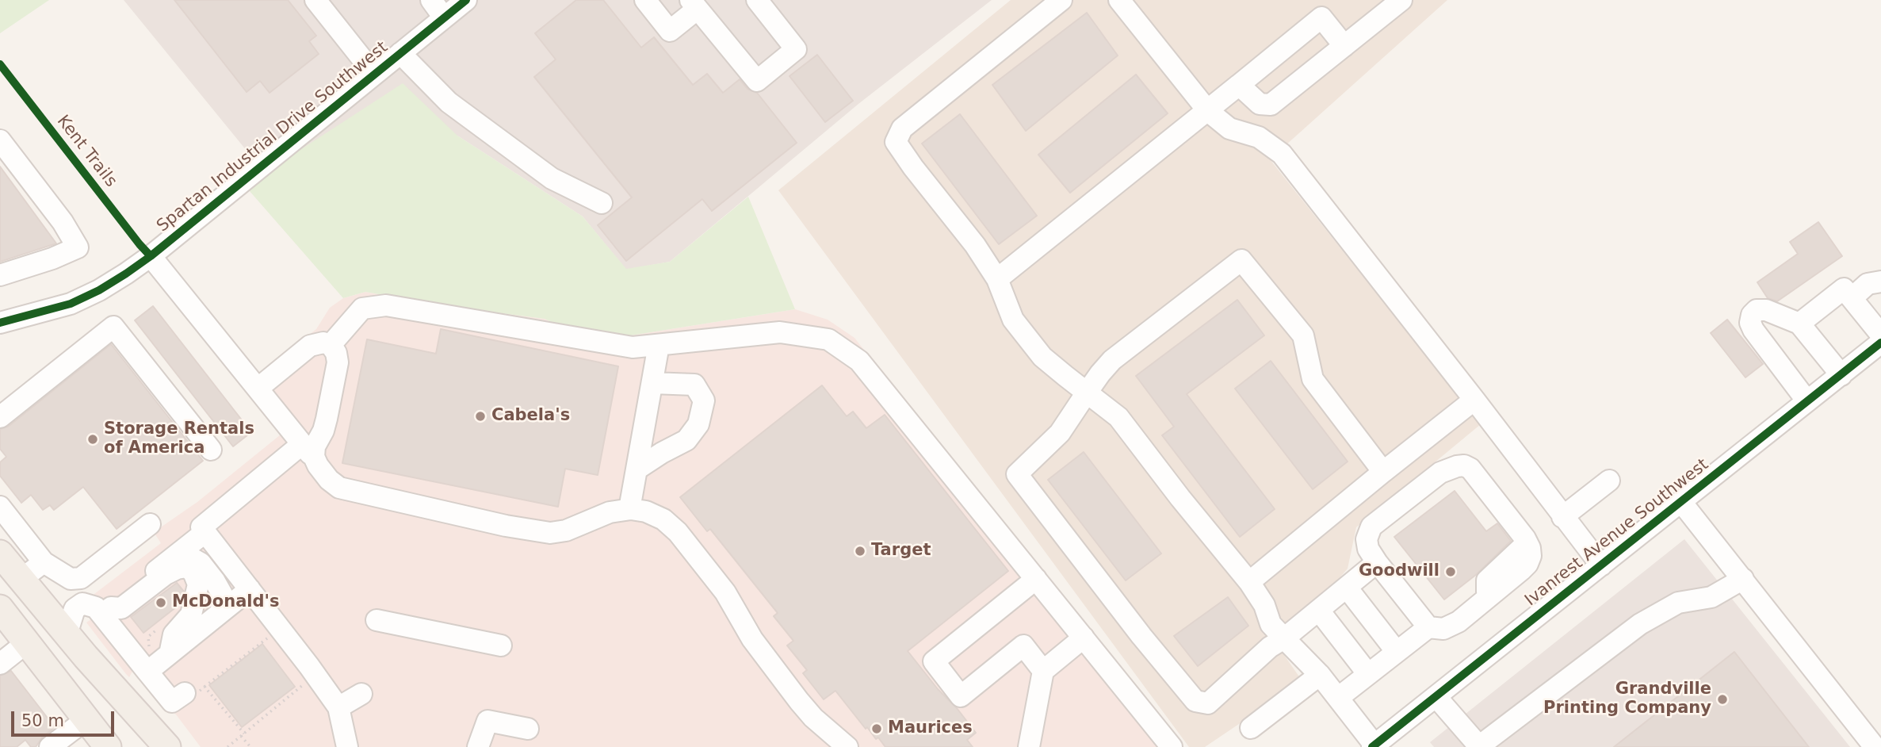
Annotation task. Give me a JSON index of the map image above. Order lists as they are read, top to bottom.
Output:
{
  "streets": {
    "street": ["Spartan Industrial Drive Southwest", "Ivanrest Avenue Southwest"],
    "cycle path": ["Kent Trails"]
  },
  "places": [
    "Cabela's",
    "Storage Rentals of America",
    "Target",
    "Goodwill",
    "McDonald's",
    "Grandville Printing Company",
    "Maurices"
  ],
  "scale_bar": "50 m"
}
